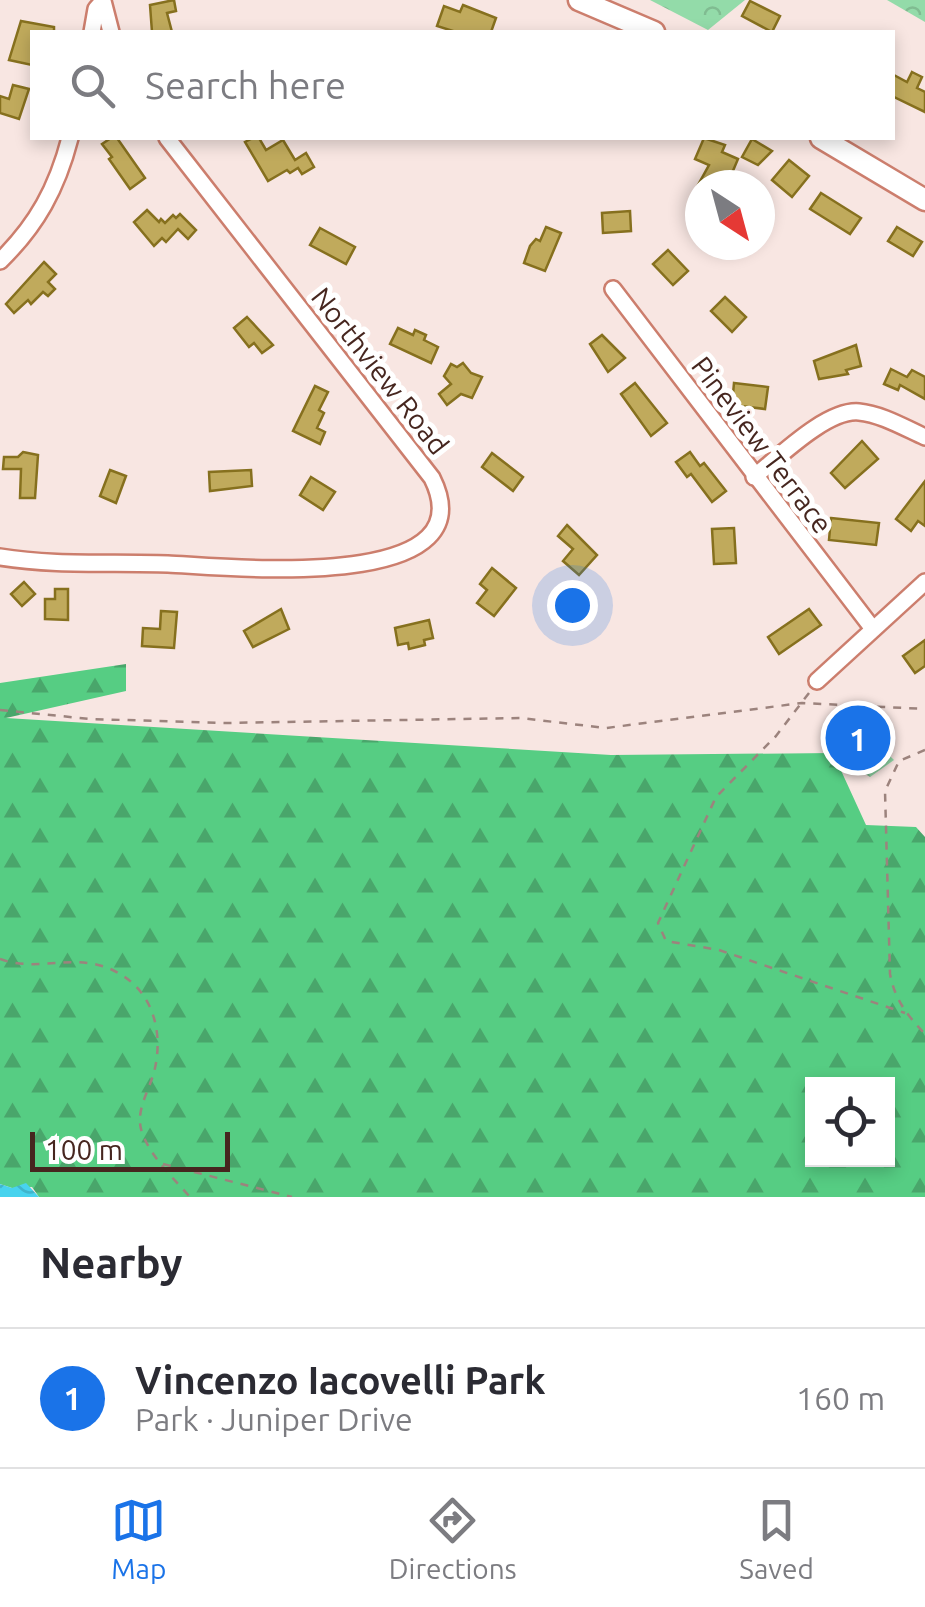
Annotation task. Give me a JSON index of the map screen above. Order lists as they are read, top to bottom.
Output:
{
  "streets": {
    "street": ["Northview Road", "Pineview Terrace"]
  },
  "scale_bar": "100 m",
  "north": "bottom right",
  "page": {
    "search": "Search here",
    "pins": "1",
    "scale": "100 m",
    "heading": "Nearby",
    "list": [
      {
        "mark": "1",
        "name": "Vincenzo Iacovelli Park",
        "note": "Park · Juniper Drive",
        "value": "160 m"
      }
    ],
    "nav": ["Map", "Directions", "Saved"]
  }
}
